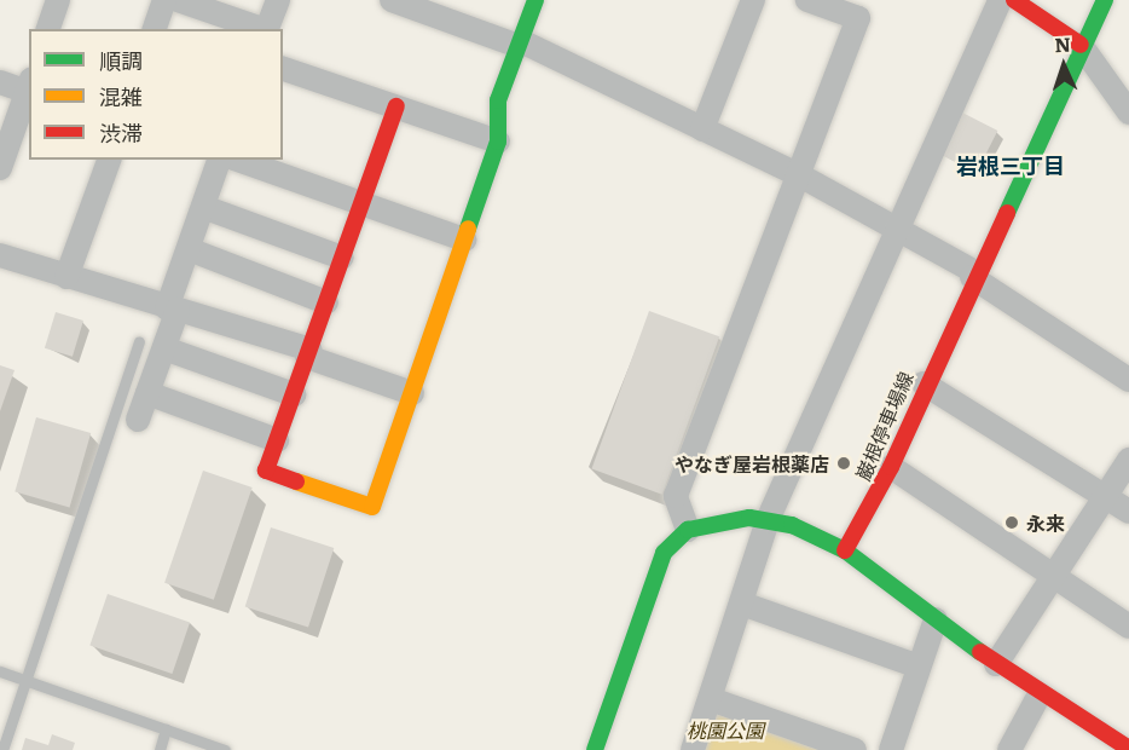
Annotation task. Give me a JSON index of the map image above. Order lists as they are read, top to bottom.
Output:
{
  "streets": {
    "street": ["巌根停車場線"]
  },
  "districts": ["岩根三丁目"],
  "parks": ["桃園公園"],
  "places": ["やなぎ屋岩根薬店", "永来"],
  "legend": ["順調", "混雑", "渋滞"],
  "north": "top"
}
